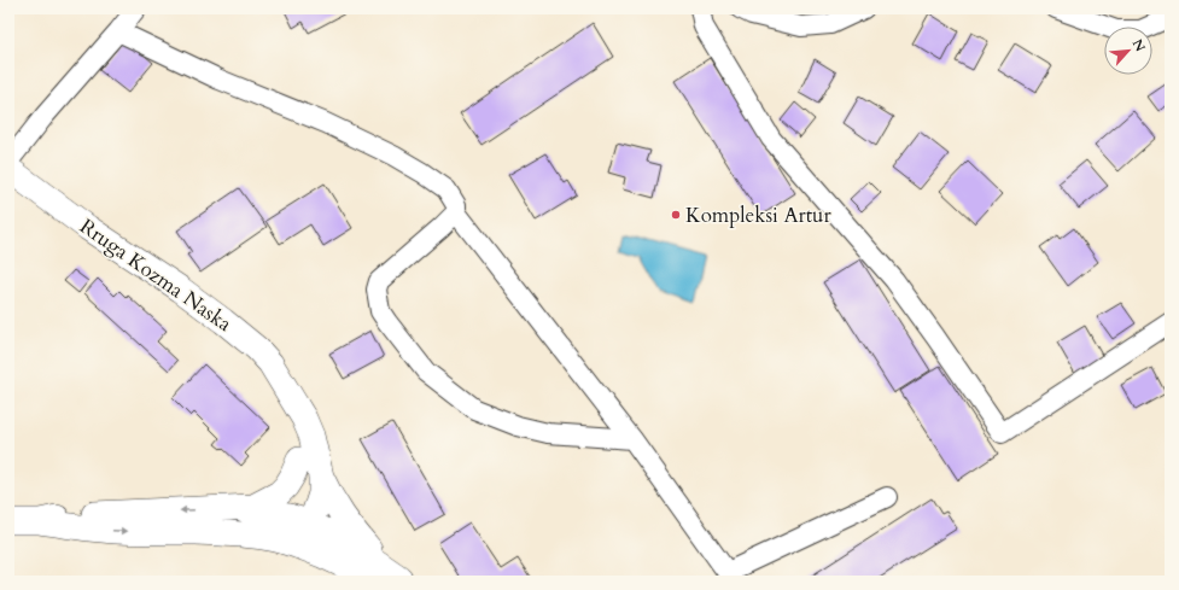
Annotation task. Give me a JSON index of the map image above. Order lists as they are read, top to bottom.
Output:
{
  "streets": {
    "main road": ["Rruga Kozma Naska"]
  },
  "places": ["Kompleksi Artur"],
  "north": "top right"
}
